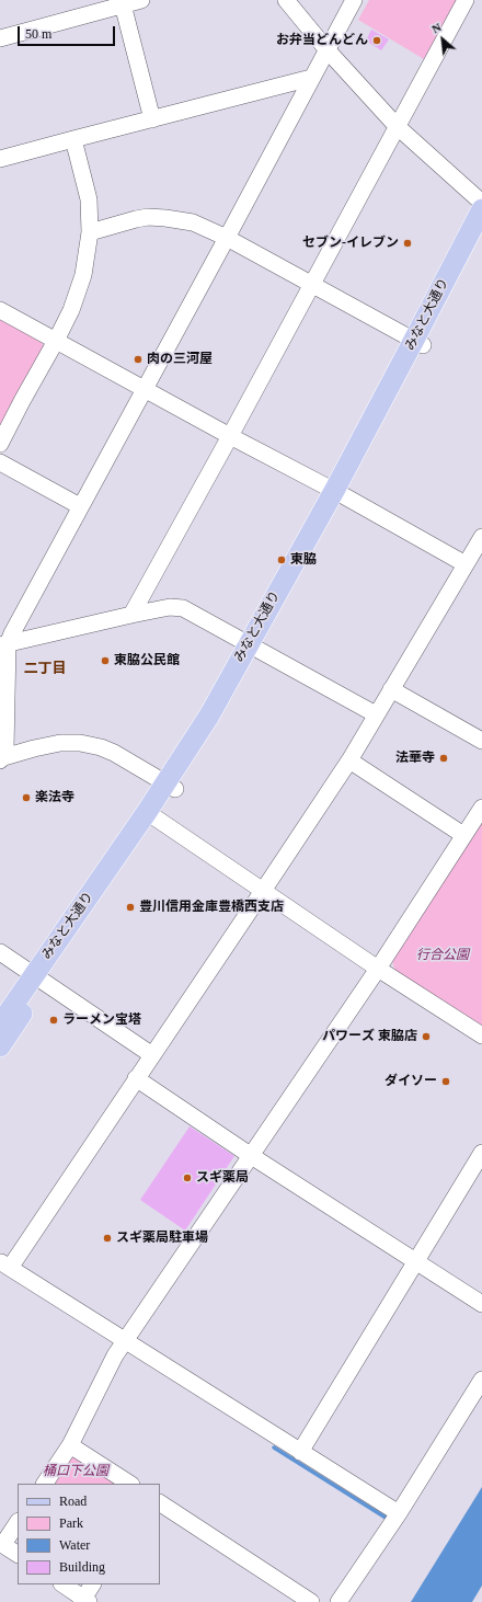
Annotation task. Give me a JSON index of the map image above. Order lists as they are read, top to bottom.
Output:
{
  "streets": {
    "main road": ["みなと大通り"]
  },
  "districts": ["二丁目"],
  "parks": ["行合公園", "桶口下公園"],
  "places": [
    "お弁当どんどん",
    "セブン-イレブン",
    "肉の三河屋",
    "東脇",
    "東脇公民館",
    "法華寺",
    "楽法寺",
    "豊川信用金庫豊橋西支店",
    "ラーメン宝塔",
    "パワーズ 東脇店",
    "ダイソー",
    "スギ薬局",
    "スギ薬局駐車場"
  ],
  "legend": [
    "Road",
    "Park",
    "Water",
    "Building"
  ],
  "scale_bar": "50 m",
  "north": "top left"
}
